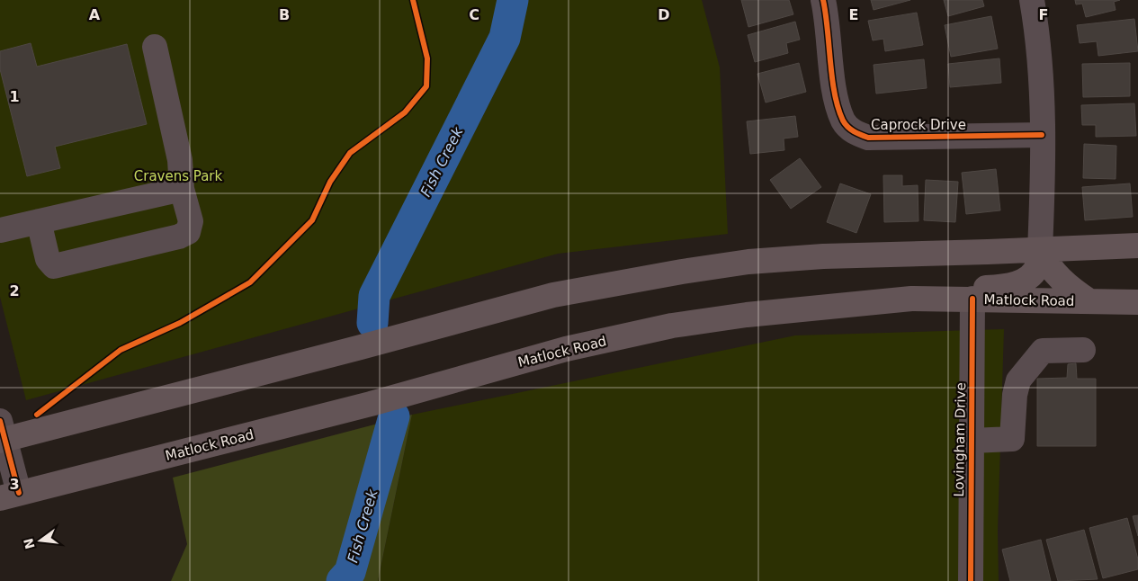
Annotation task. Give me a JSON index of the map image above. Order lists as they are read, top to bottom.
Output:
{
  "streets": {
    "main road": ["Matlock Road"],
    "street": ["Caprock Drive", "Lovingham Drive"]
  },
  "crossings": [
    ["Matlock Road", "Lovingham Drive"]
  ],
  "water": ["Fish Creek"],
  "parks": ["Cravens Park"],
  "north": "left",
  "grid": {
    "columns": [
      "A",
      "B",
      "C",
      "D",
      "E",
      "F"
    ],
    "rows": ["1", "2", "3"]
  }
}
